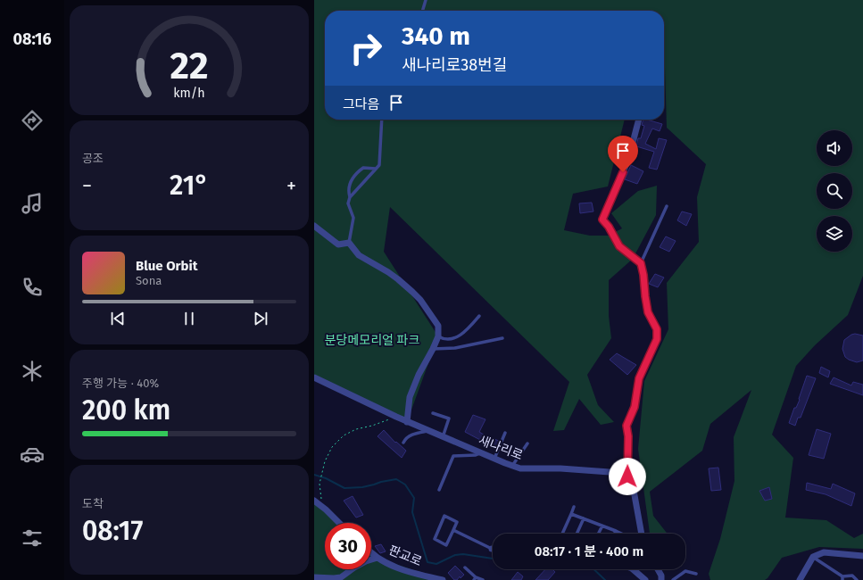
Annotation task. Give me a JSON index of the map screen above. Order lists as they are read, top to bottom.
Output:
{
  "streets": {
    "street": ["새나리로", "판교로"]
  },
  "parks": ["분당메모리얼 파크"],
  "page": {
    "tabs": "08:16",
    "turn": ["340 m", "새나리로38번길"],
    "then": "그다음",
    "tile": [
      "공조",
      ["주행 가능 · 40%", "200 km"],
      ["도착", "08:17"]
    ],
    "heat": ["−", "21°", "+"],
    "song": ["Blue Orbit", "Sona"],
    "limit": "30",
    "trip": "08:17 · 1 분 · 400 m",
    "gauge": ["22", "km/h"]
  }
}
